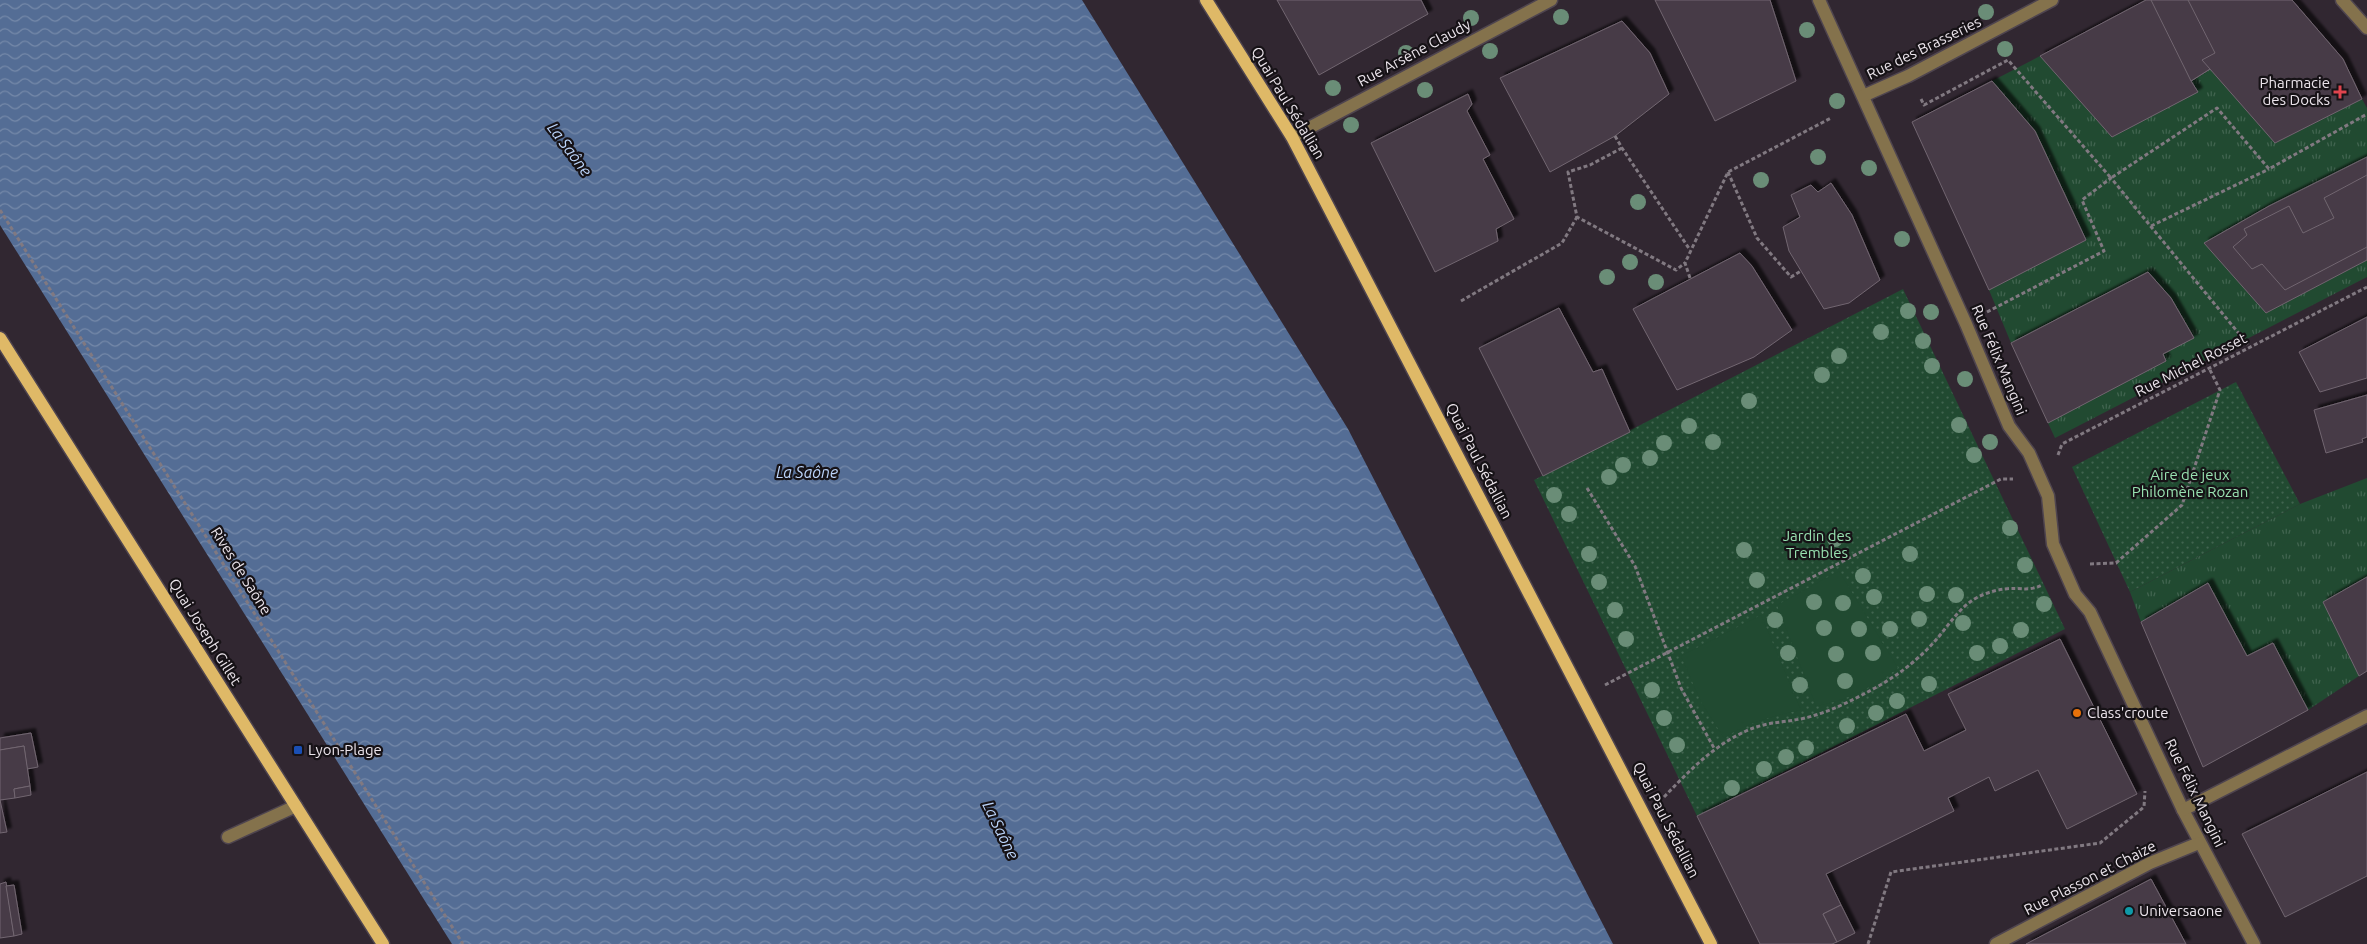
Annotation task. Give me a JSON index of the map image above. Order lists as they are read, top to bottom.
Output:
{
  "streets": {
    "main road": ["Quai Paul Sédallian", "Quai Joseph Gillet"],
    "street": [
      "Rue des Brasseries",
      "Rue Arsène Claudy",
      "Rue Félix Mangini",
      "Rue Plasson et Chaize"
    ],
    "path": ["Rue Michel Rosset", "Rives de Saône"]
  },
  "crossings": [
    ["Rue des Brasseries", "Rue Félix Mangini"],
    ["Rue Arsène Claudy", "Quai Paul Sédallian"],
    ["Rue Félix Mangini", "Rue Michel Rosset"],
    ["Rue Félix Mangini", "Rue Plasson et Chaize"]
  ],
  "water": ["La Saône"],
  "parks": ["Aire de jeux Philomène Rozan", "Jardin des Trembles"],
  "places": {
    "health": ["Pharmacie des Docks"],
    "other": ["Class'croute", "Universaone"],
    "transit": ["Lyon-Plage"]
  }
}
